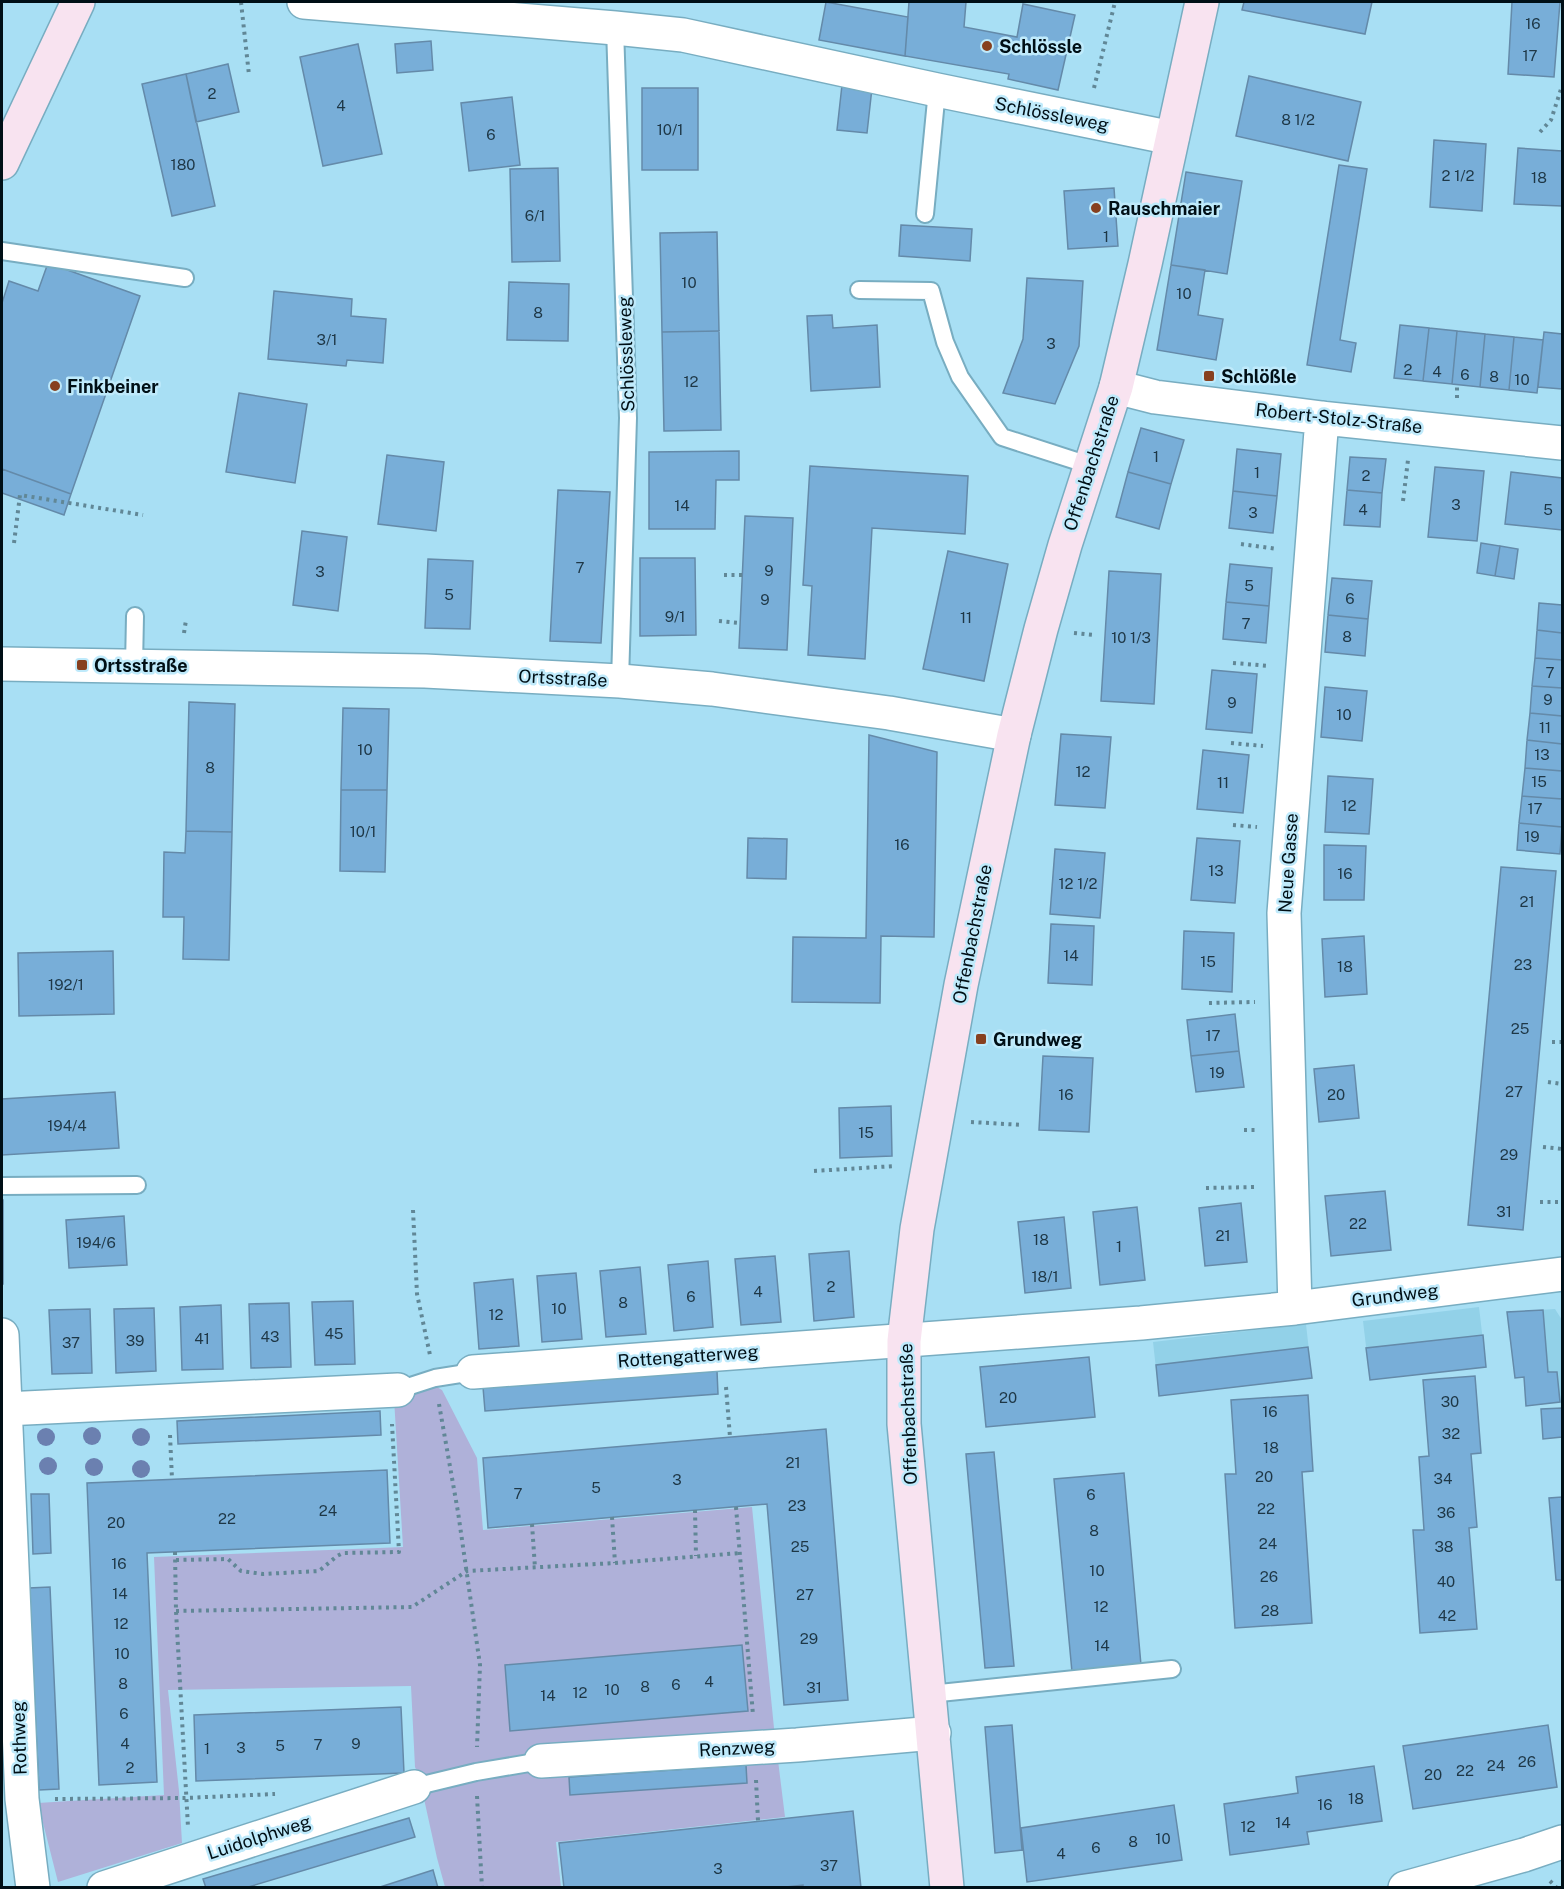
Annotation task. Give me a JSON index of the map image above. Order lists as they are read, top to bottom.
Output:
{
  "streets": {
    "street": [
      "Schlössleweg",
      "Robert-Stolz-Straße",
      "Offenbachstraße",
      "Ortsstraße",
      "Neue Gasse",
      "Grundweg",
      "Rottengatterweg",
      "Rothweg",
      "Renzweg",
      "Luidolphweg"
    ]
  },
  "crossings": [
    ["Schlössleweg", "Offenbachstraße"],
    ["Schlössleweg", "Ortsstraße"],
    ["Robert-Stolz-Straße", "Offenbachstraße"],
    ["Robert-Stolz-Straße", "Neue Gasse"],
    ["Offenbachstraße", "Ortsstraße"],
    ["Offenbachstraße", "Grundweg"],
    ["Offenbachstraße", "Rottengatterweg"],
    ["Offenbachstraße", "Renzweg"],
    ["Neue Gasse", "Grundweg"],
    ["Grundweg", "Rottengatterweg"]
  ],
  "places": {
    "other": ["Schlössle", "Rauschmaier", "Finkbeiner"],
    "transit": ["Schlößle", "Ortsstraße", "Grundweg"]
  },
  "house_numbers": [
    "16",
    "17",
    "2",
    "4",
    "8 1/2",
    "10/1",
    "6",
    "180",
    "2 1/2",
    "18",
    "6/1",
    "1",
    "10",
    "10",
    "8",
    "3/1",
    "3",
    "2",
    "4",
    "6",
    "8",
    "10",
    "12",
    "1",
    "1",
    "2",
    "3",
    "14",
    "4",
    "5",
    "3",
    "7",
    "9",
    "3",
    "5",
    "5",
    "6",
    "9",
    "9/1",
    "11",
    "7",
    "8",
    "10 1/3",
    "7",
    "9",
    "9",
    "10",
    "11",
    "10",
    "13",
    "8",
    "12",
    "15",
    "11",
    "12",
    "17",
    "10/1",
    "19",
    "16",
    "13",
    "16",
    "12 1/2",
    "21",
    "14",
    "15",
    "23",
    "18",
    "192/1",
    "25",
    "17",
    "19",
    "27",
    "16",
    "20",
    "194/4",
    "15",
    "29",
    "31",
    "22",
    "21",
    "18",
    "194/6",
    "1",
    "18/1",
    "2",
    "4",
    "6",
    "8",
    "10",
    "12",
    "45",
    "43",
    "41",
    "39",
    "37",
    "20",
    "30",
    "16",
    "32",
    "18",
    "21",
    "20",
    "34",
    "3",
    "5",
    "7",
    "6",
    "23",
    "22",
    "24",
    "36",
    "22",
    "20",
    "8",
    "24",
    "25",
    "38",
    "16",
    "10",
    "26",
    "40",
    "14",
    "27",
    "12",
    "28",
    "42",
    "12",
    "29",
    "14",
    "10",
    "4",
    "8",
    "6",
    "8",
    "31",
    "10",
    "12",
    "14",
    "6",
    "4",
    "9",
    "7",
    "5",
    "3",
    "1",
    "26",
    "24",
    "2",
    "22",
    "20",
    "18",
    "16",
    "14",
    "12",
    "10",
    "8",
    "6",
    "4",
    "37",
    "3"
  ]
}
